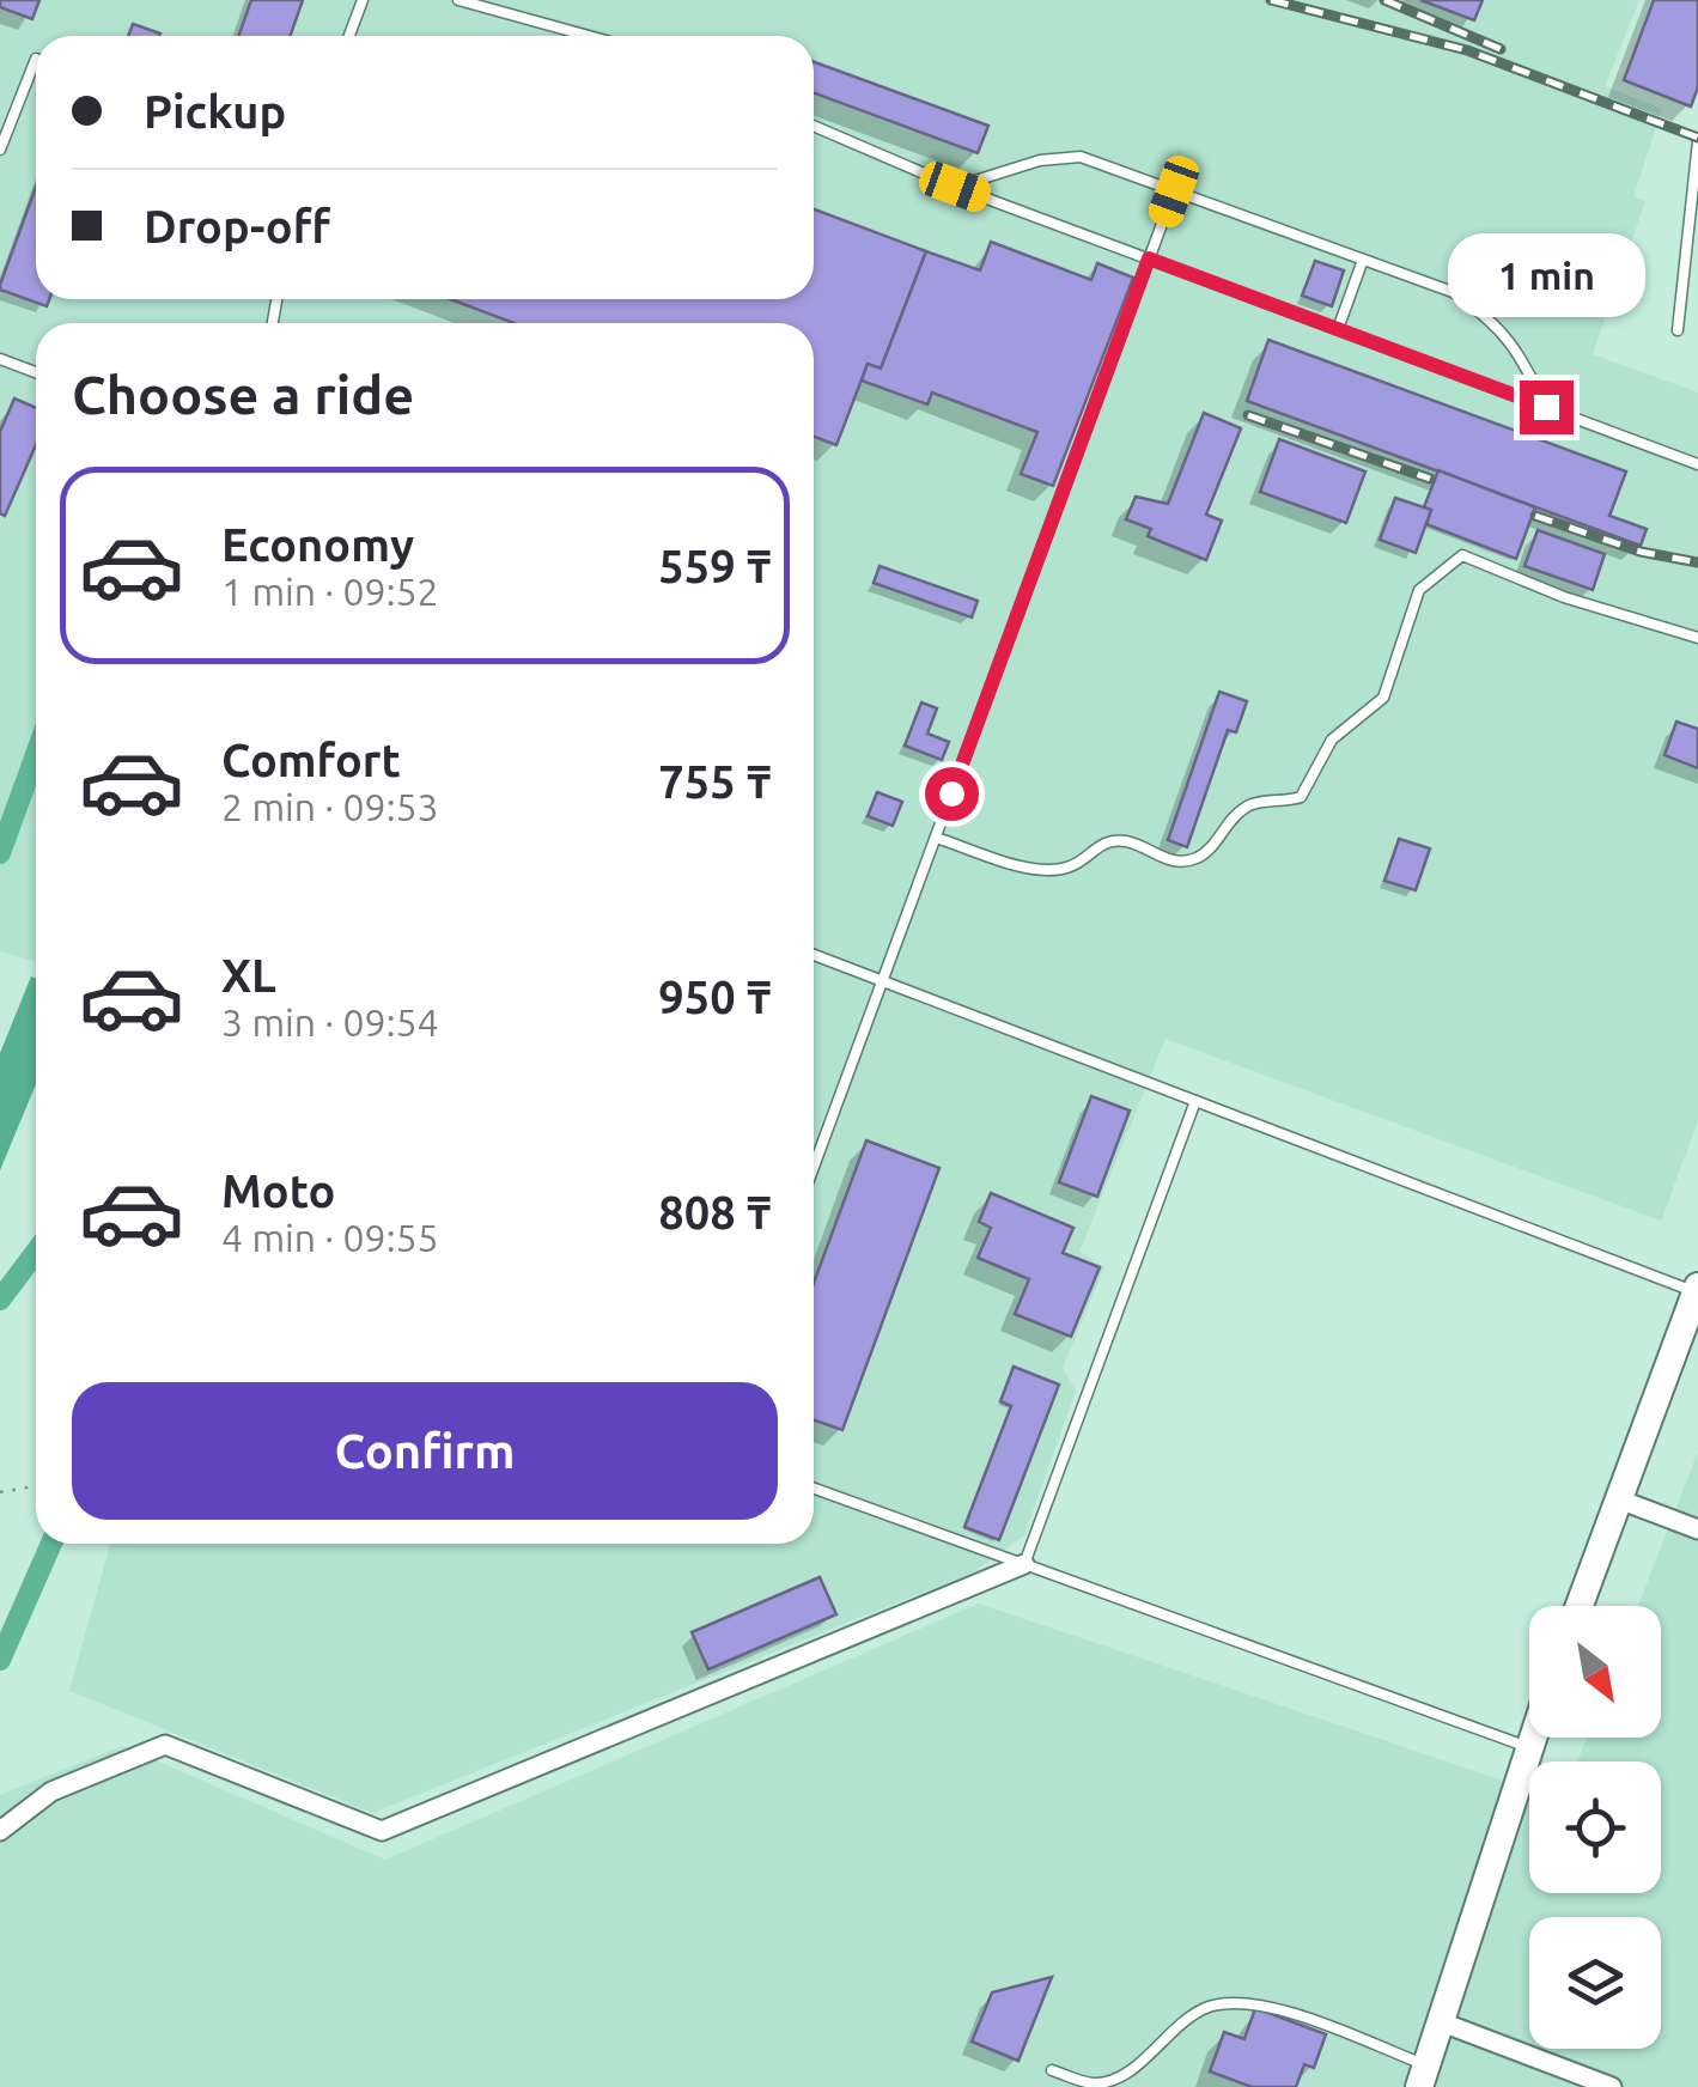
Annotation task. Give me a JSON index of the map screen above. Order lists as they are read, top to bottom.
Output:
{
  "north": "bottom right",
  "page": {
    "banner": ["Pickup", "Drop-off"],
    "bubble": "1 min",
    "heading": "Choose a ride",
    "list": [
      {
        "name": "Economy",
        "note": "1 min · 09:52",
        "value": "559 ₸"
      },
      {
        "name": "Comfort",
        "note": "2 min · 09:53",
        "value": "755 ₸"
      },
      {
        "name": "XL",
        "note": "3 min · 09:54",
        "value": "950 ₸"
      },
      {
        "name": "Moto",
        "note": "4 min · 09:55",
        "value": "808 ₸"
      }
    ],
    "buttons": "Confirm"
  }
}
